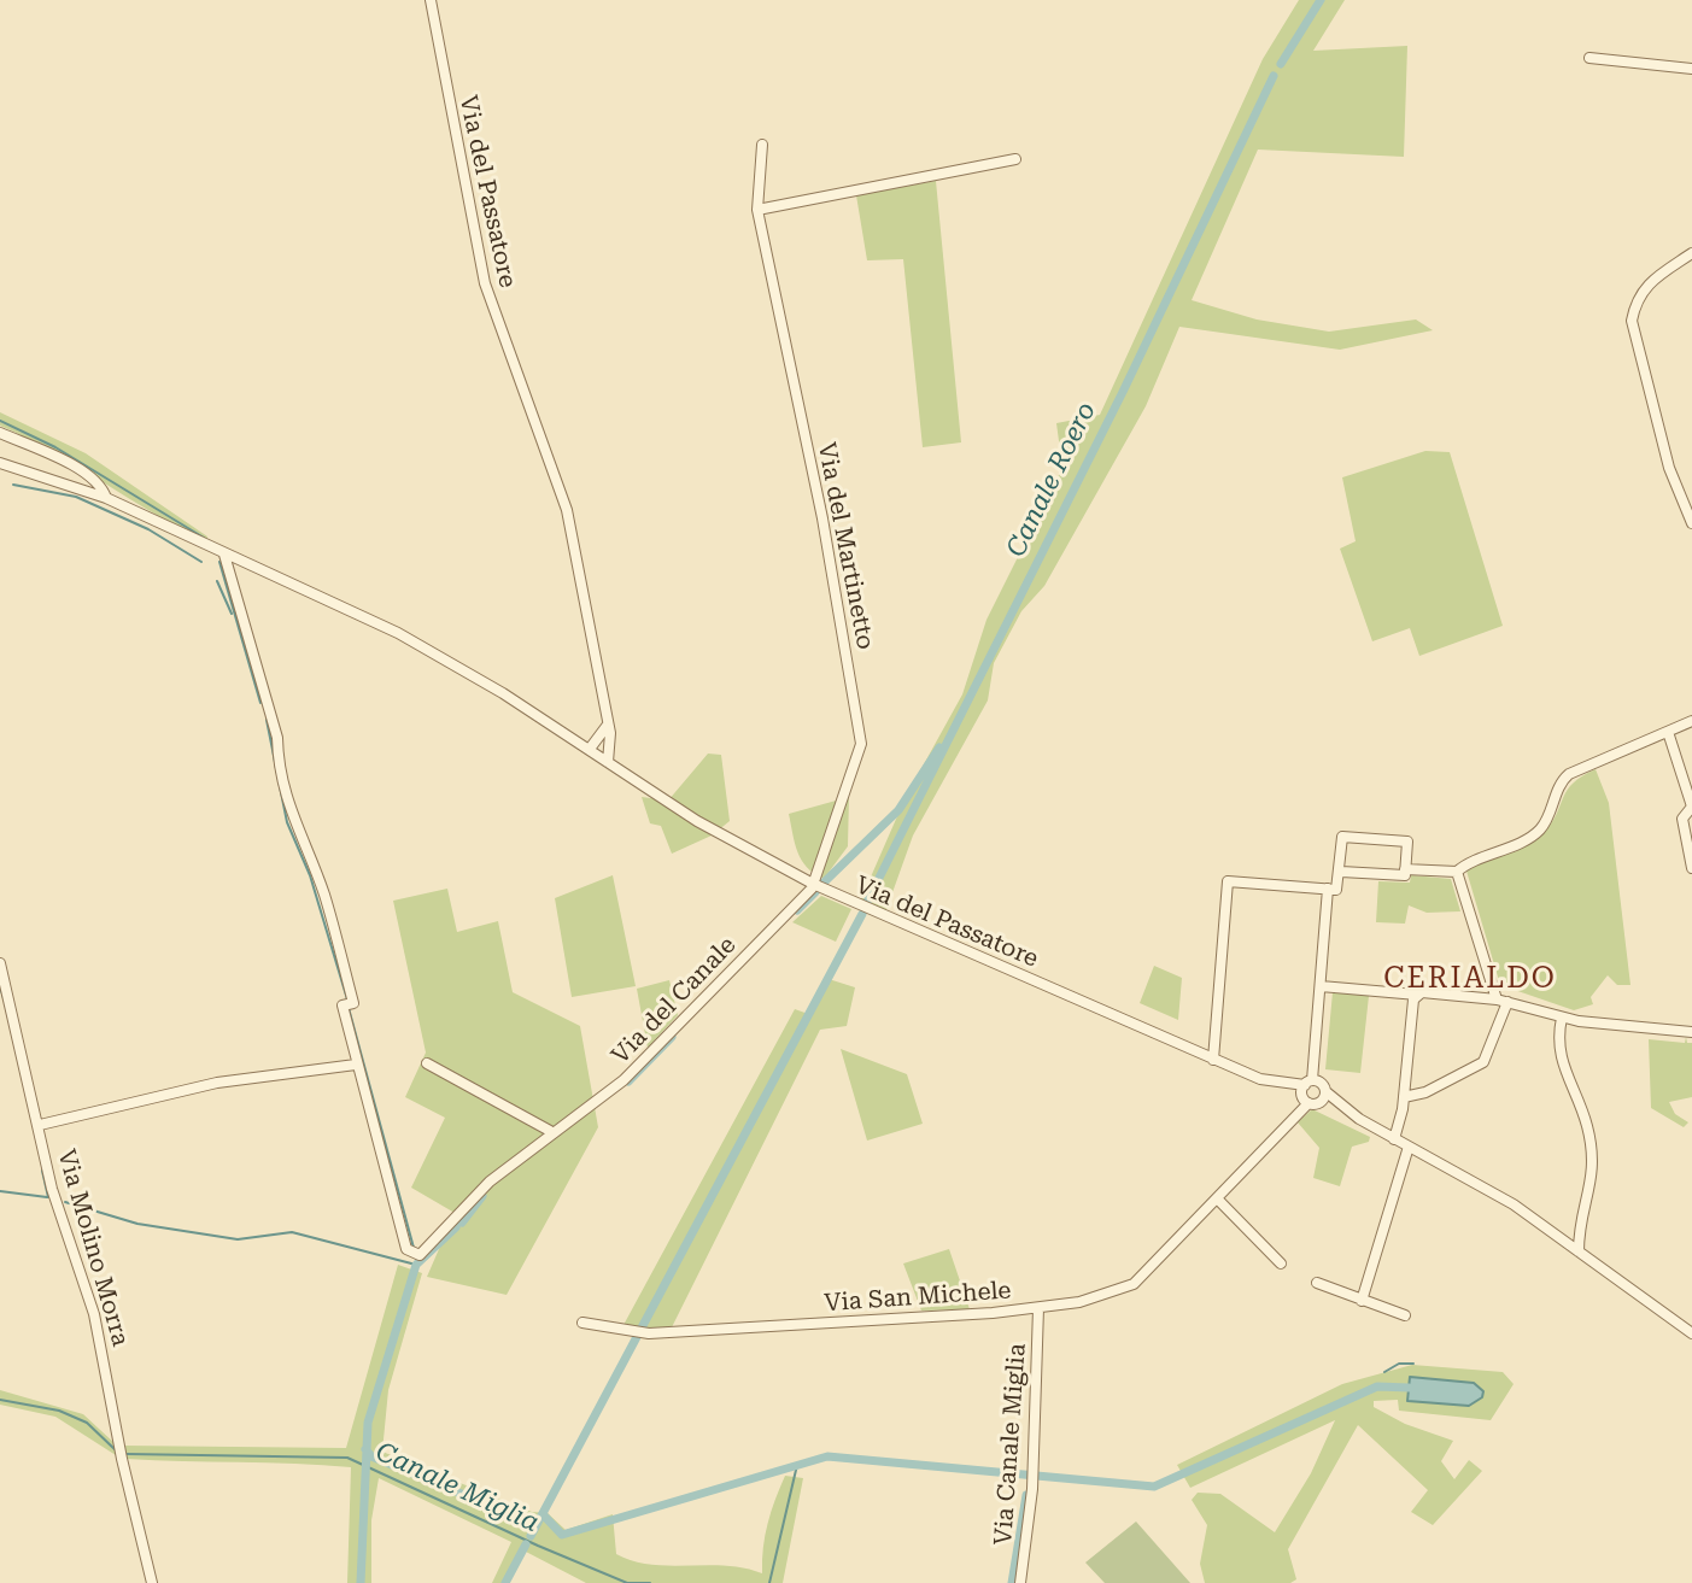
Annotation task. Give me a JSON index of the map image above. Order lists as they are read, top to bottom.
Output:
{
  "streets": {
    "street": [
      "Via del Passatore",
      "Via del Martinetto",
      "Via del Canale",
      "Via Molino Morra",
      "Via San Michele",
      "Via Canale Miglia"
    ]
  },
  "crossings": [
    ["Via del Passatore", "Via del Martinetto"],
    ["Via del Passatore", "Via del Canale"],
    ["Via del Passatore", "Via San Michele"],
    ["Via del Martinetto", "Via del Canale"],
    ["Via del Canale", "Via Molino Morra"],
    ["Via San Michele", "Via Canale Miglia"]
  ],
  "districts": ["CERIALDO"],
  "water": ["Canale Roero", "Canale Miglia"]
}
